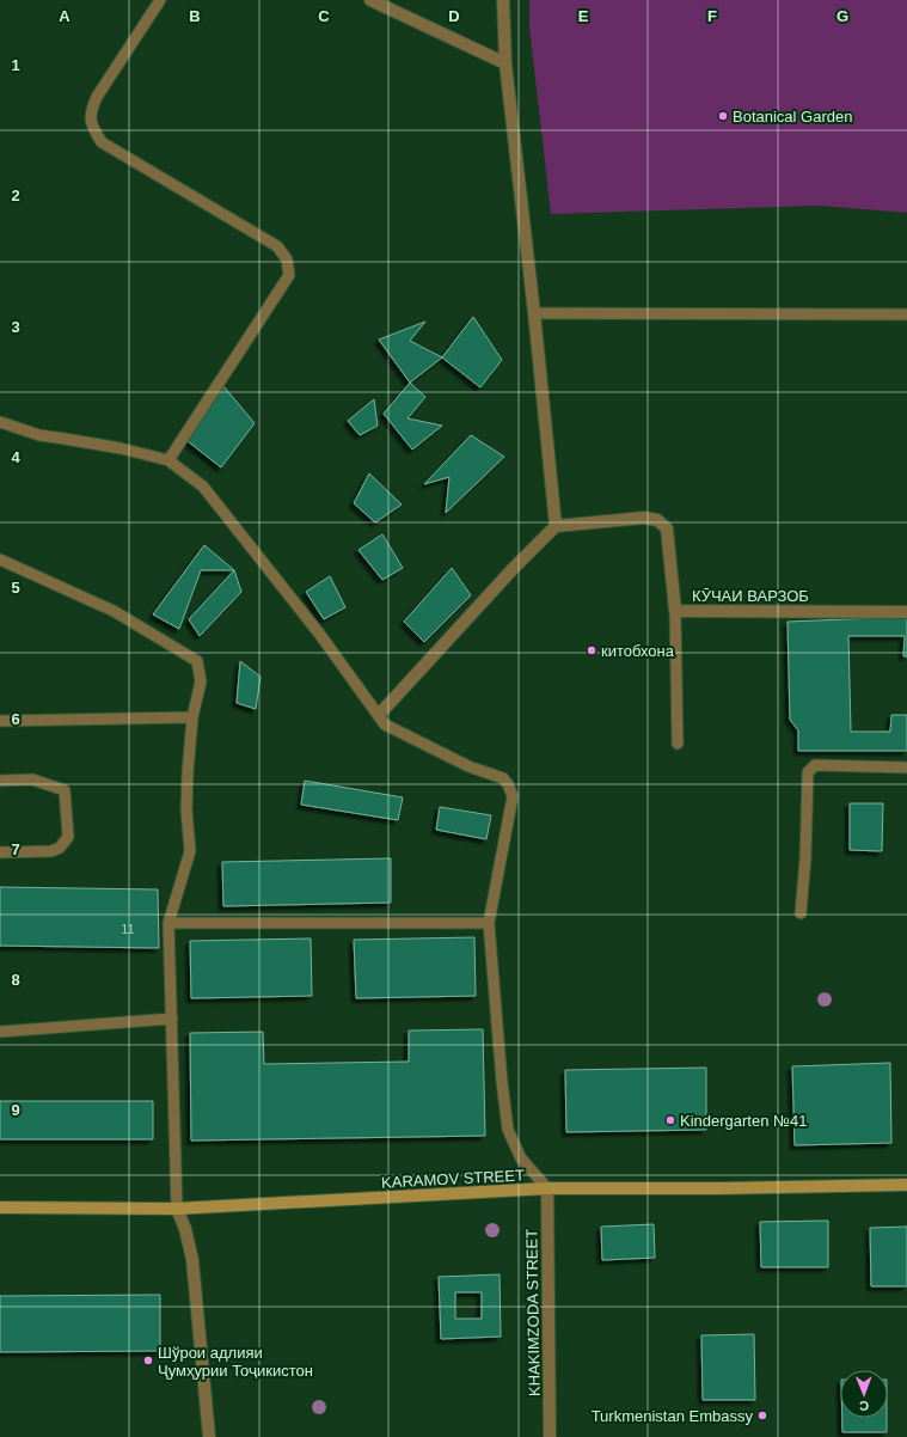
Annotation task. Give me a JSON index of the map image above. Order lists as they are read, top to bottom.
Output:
{
  "streets": {
    "main road": ["KARAMOV STREET"],
    "street": ["КӮЧАИ ВАРЗОБ", "KHAKIMZODA STREET"]
  },
  "crossings": [
    ["KARAMOV STREET", "KHAKIMZODA STREET"]
  ],
  "places": [
    "Botanical Garden",
    "китобхона",
    "Kindergarten №41",
    "Шўрои адлияи Ҷумҳурии Тоҷикистон",
    "Turkmenistan Embassy"
  ],
  "house_numbers": ["11"],
  "north": "bottom",
  "grid": {
    "columns": [
      "A",
      "B",
      "C",
      "D",
      "E",
      "F",
      "G"
    ],
    "rows": [
      "1",
      "2",
      "3",
      "4",
      "5",
      "6",
      "7",
      "8",
      "9"
    ]
  }
}
